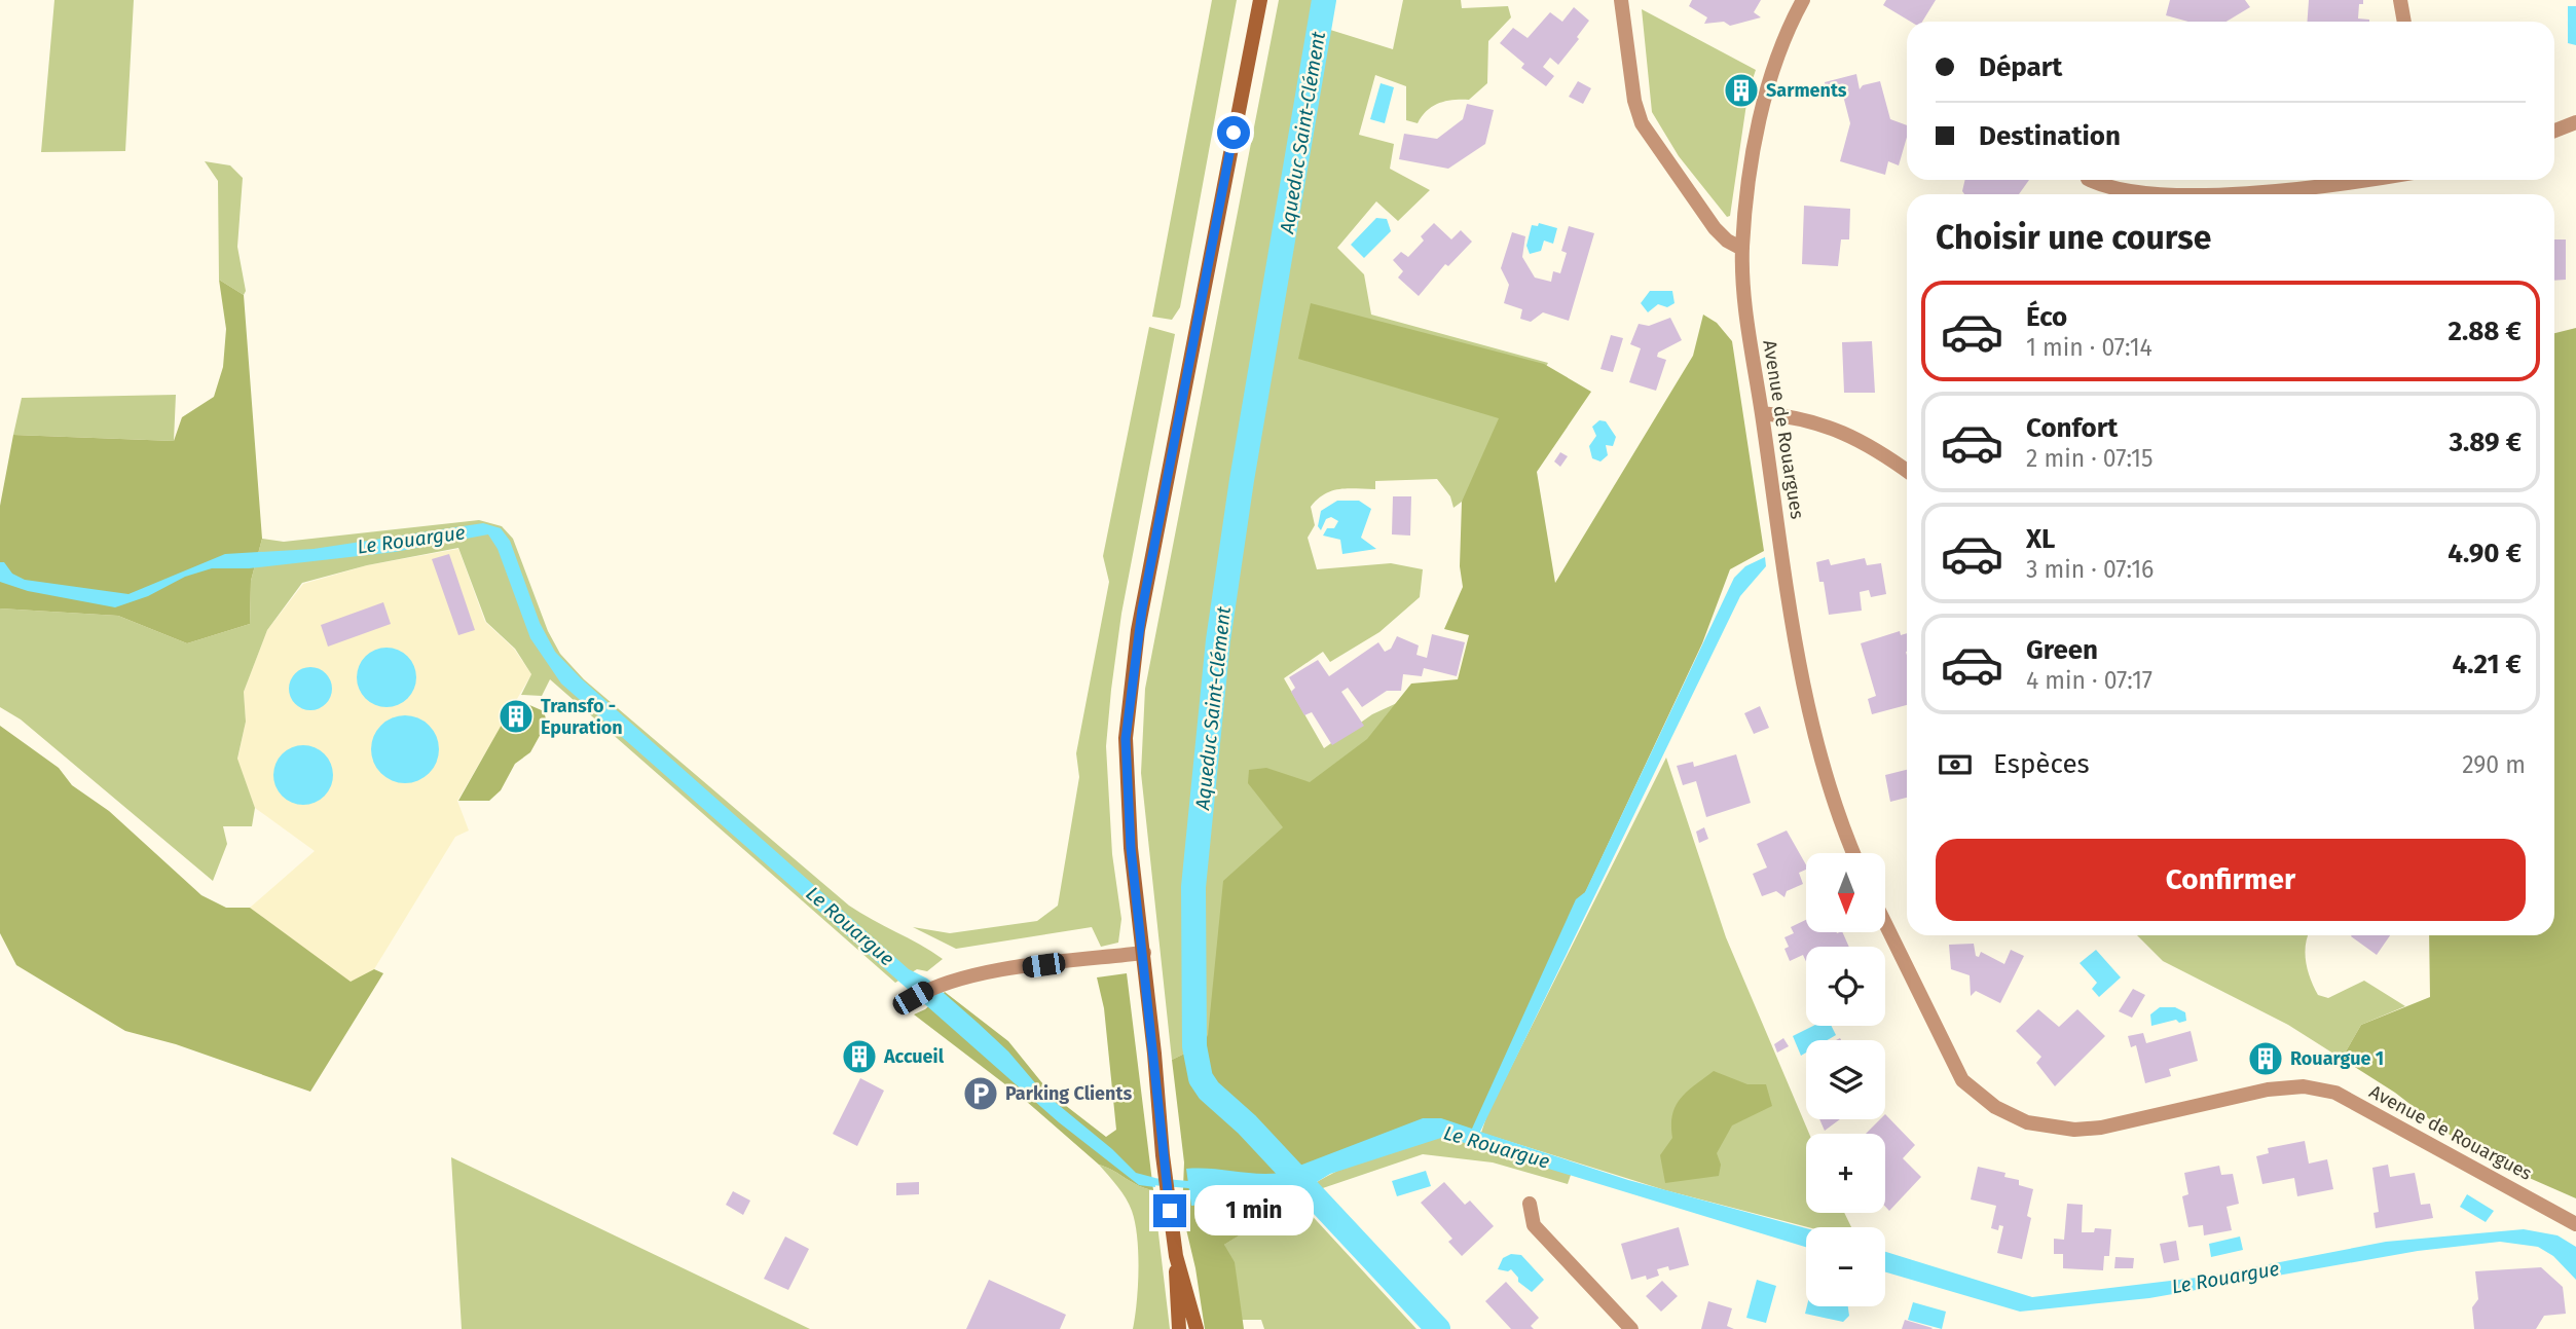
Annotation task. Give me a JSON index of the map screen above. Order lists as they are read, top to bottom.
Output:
{
  "streets": {
    "street": ["Avenue de Rouargues"]
  },
  "water": ["Aqueduc Saint-Clément", "Le Rouargue"],
  "places": {
    "building": [
      "Sarments",
      "Transfo - Epuration",
      "Accueil",
      "Rouargue 1"
    ],
    "parking": ["Parking Clients"]
  },
  "north": "bottom",
  "page": {
    "banner": ["Départ", "Destination"],
    "heading": "Choisir une course",
    "list": [
      {
        "name": "Éco",
        "note": "1 min · 07:14",
        "value": "2.88 €"
      },
      {
        "name": "Confort",
        "note": "2 min · 07:15",
        "value": "3.89 €"
      },
      {
        "name": "XL",
        "note": "3 min · 07:16",
        "value": "4.90 €"
      },
      {
        "name": "Green",
        "note": "4 min · 07:17",
        "value": "4.21 €"
      }
    ],
    "pay": ["Espèces", "290 m"],
    "buttons": "Confirmer",
    "map_buttons": ["+", "−"],
    "bubble": "1 min"
  }
}
